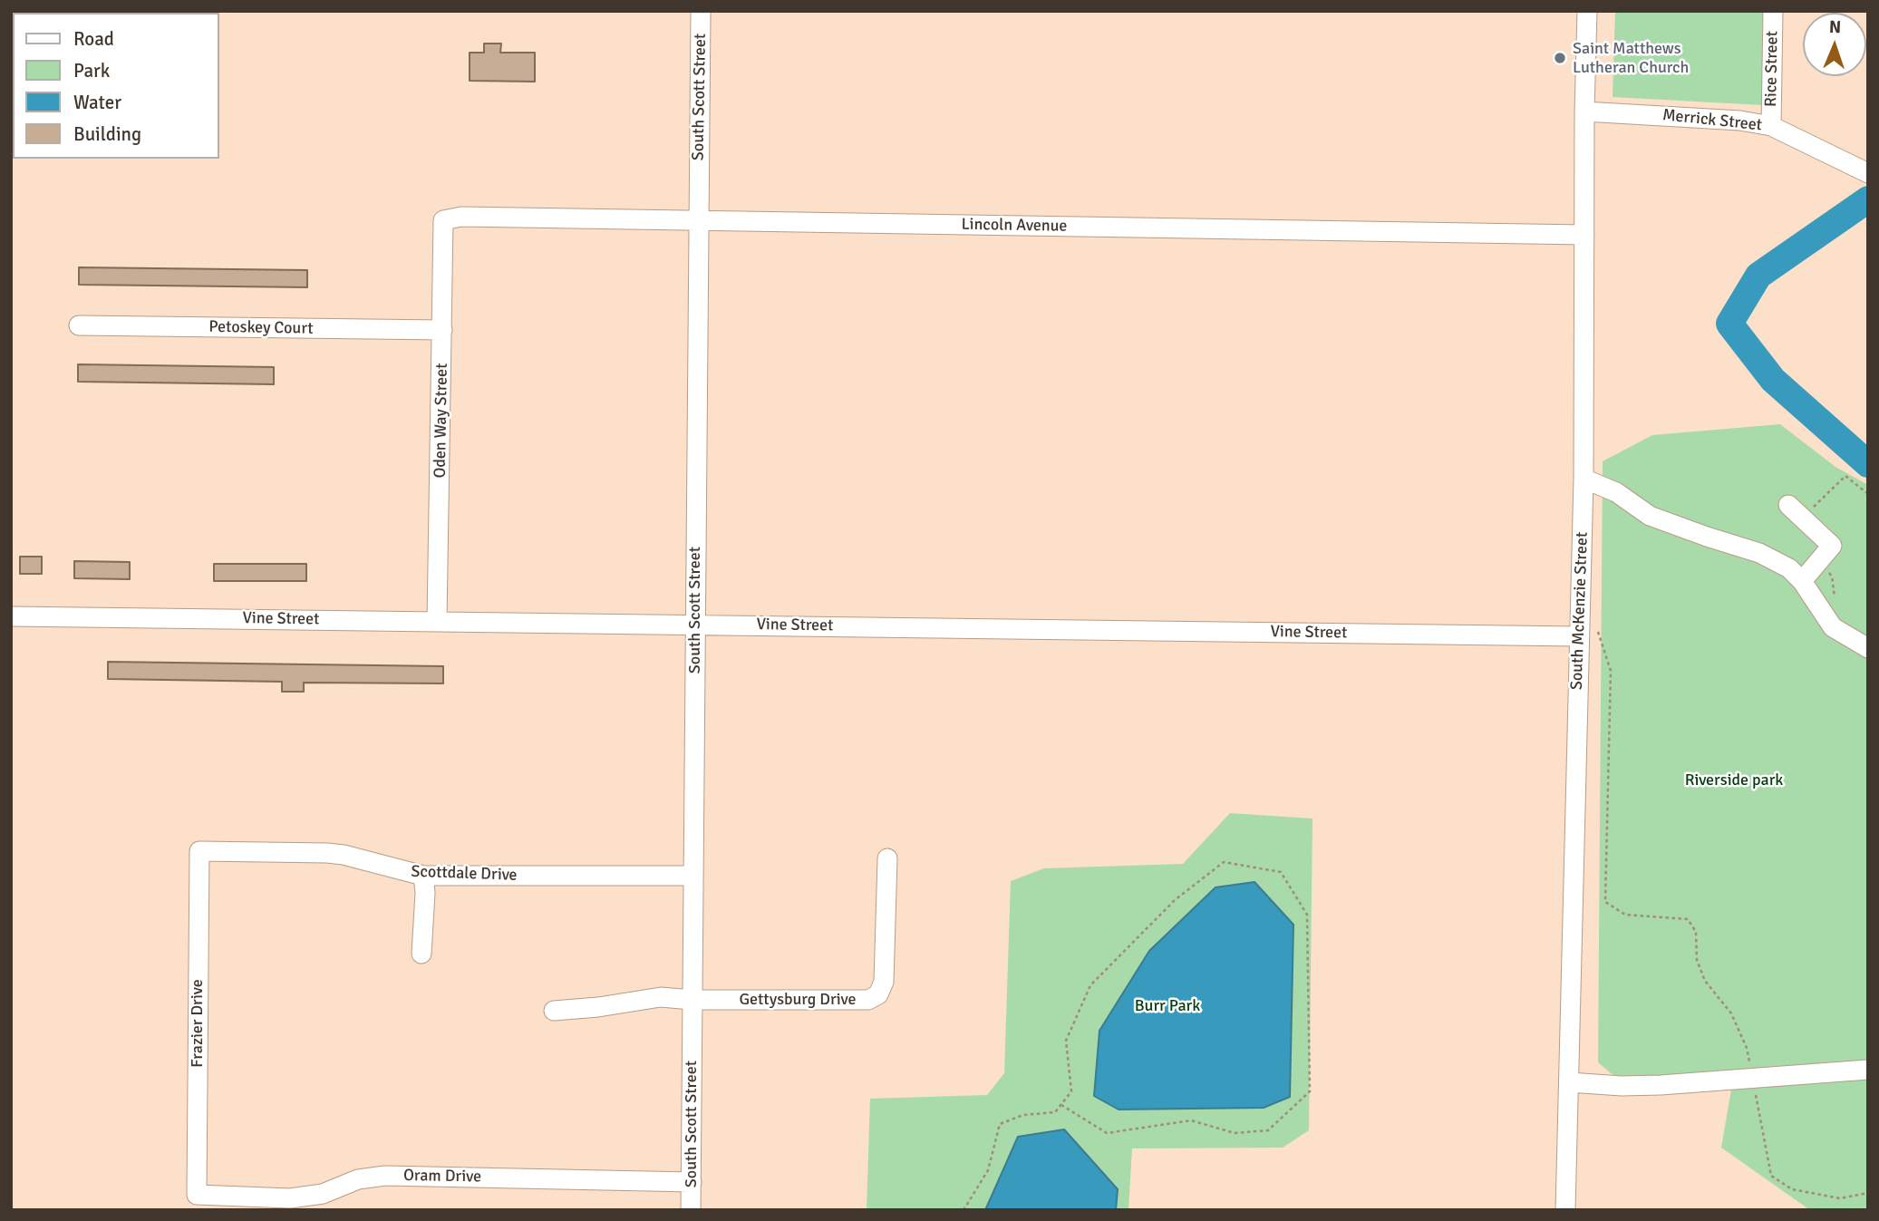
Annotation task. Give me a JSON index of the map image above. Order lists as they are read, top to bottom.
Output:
{
  "streets": {
    "street": [
      "Rice Street",
      "South Scott Street",
      "Merrick Street",
      "Lincoln Avenue",
      "Petoskey Court",
      "Oden Way Street",
      "South McKenzie Street",
      "Vine Street",
      "Scottdale Drive",
      "Gettysburg Drive",
      "Frazier Drive",
      "Oram Drive"
    ]
  },
  "crossings": [
    ["Rice Street", "Merrick Street"],
    ["South Scott Street", "Lincoln Avenue"],
    ["South Scott Street", "Vine Street"],
    ["South Scott Street", "Scottdale Drive"],
    ["South Scott Street", "Gettysburg Drive"],
    ["South Scott Street", "Oram Drive"],
    ["Merrick Street", "South McKenzie Street"],
    ["Lincoln Avenue", "Oden Way Street"],
    ["Lincoln Avenue", "South McKenzie Street"],
    ["Petoskey Court", "Oden Way Street"],
    ["Oden Way Street", "Vine Street"],
    ["South McKenzie Street", "Vine Street"],
    ["Scottdale Drive", "Frazier Drive"],
    ["Frazier Drive", "Oram Drive"]
  ],
  "parks": ["Riverside park", "Burr Park"],
  "places": ["Saint Matthews Lutheran Church"],
  "legend": [
    "Road",
    "Park",
    "Water",
    "Building"
  ],
  "north": "top"
}
